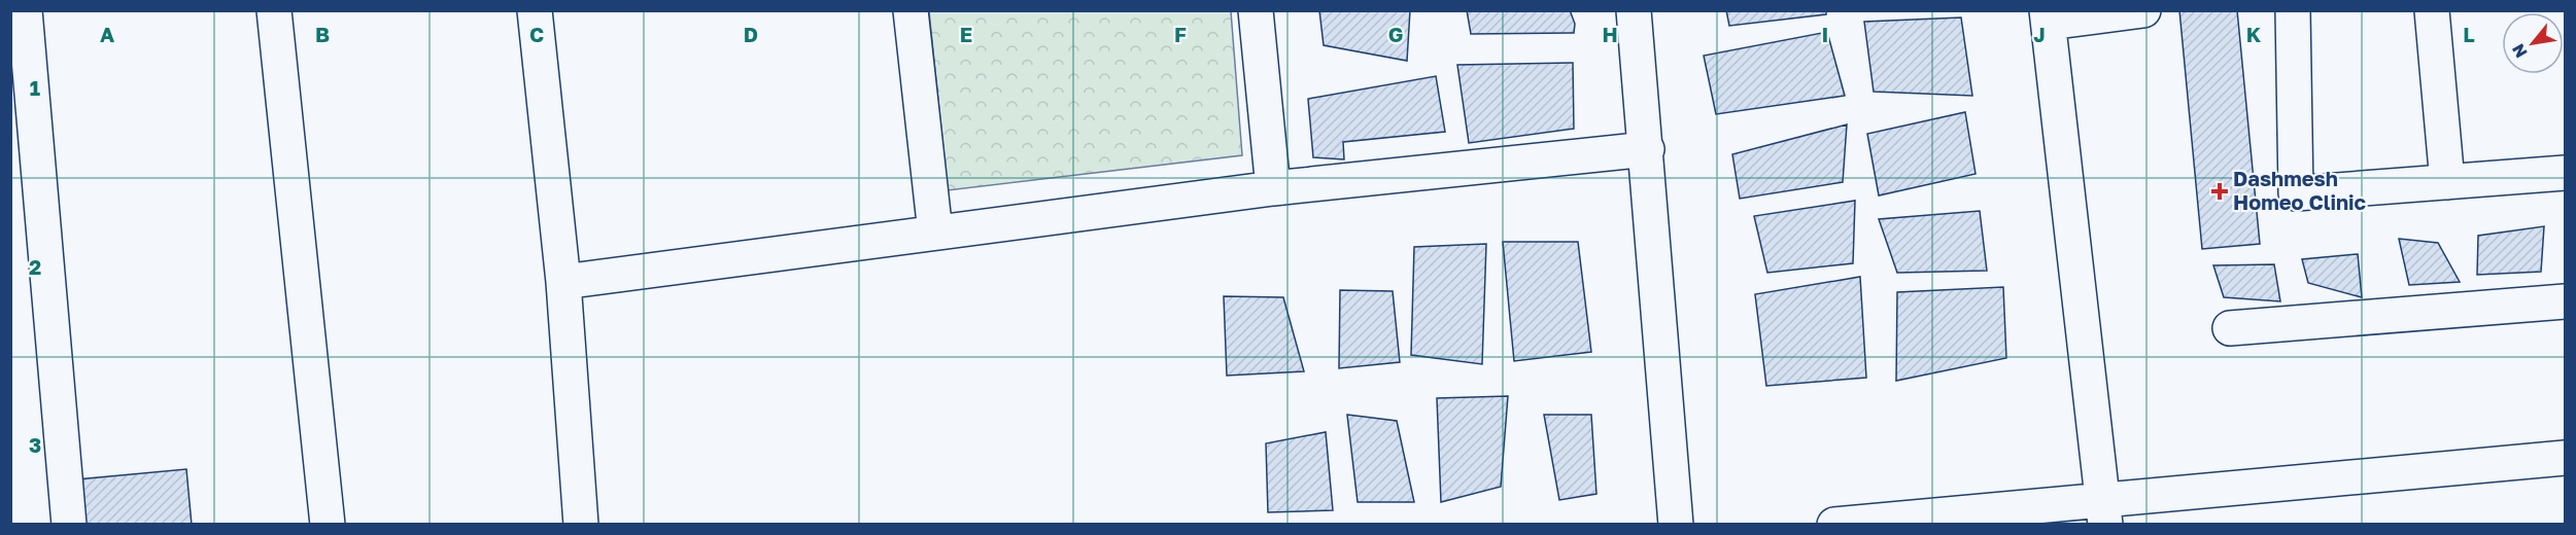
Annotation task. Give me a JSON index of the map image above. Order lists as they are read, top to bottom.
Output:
{
  "places": {
    "health": ["Dashmesh Homeo Clinic"]
  },
  "north": "bottom left",
  "grid": {
    "columns": [
      "A",
      "B",
      "C",
      "D",
      "E",
      "F",
      "G",
      "H",
      "I",
      "J",
      "K",
      "L"
    ],
    "rows": ["1", "2", "3"]
  }
}
